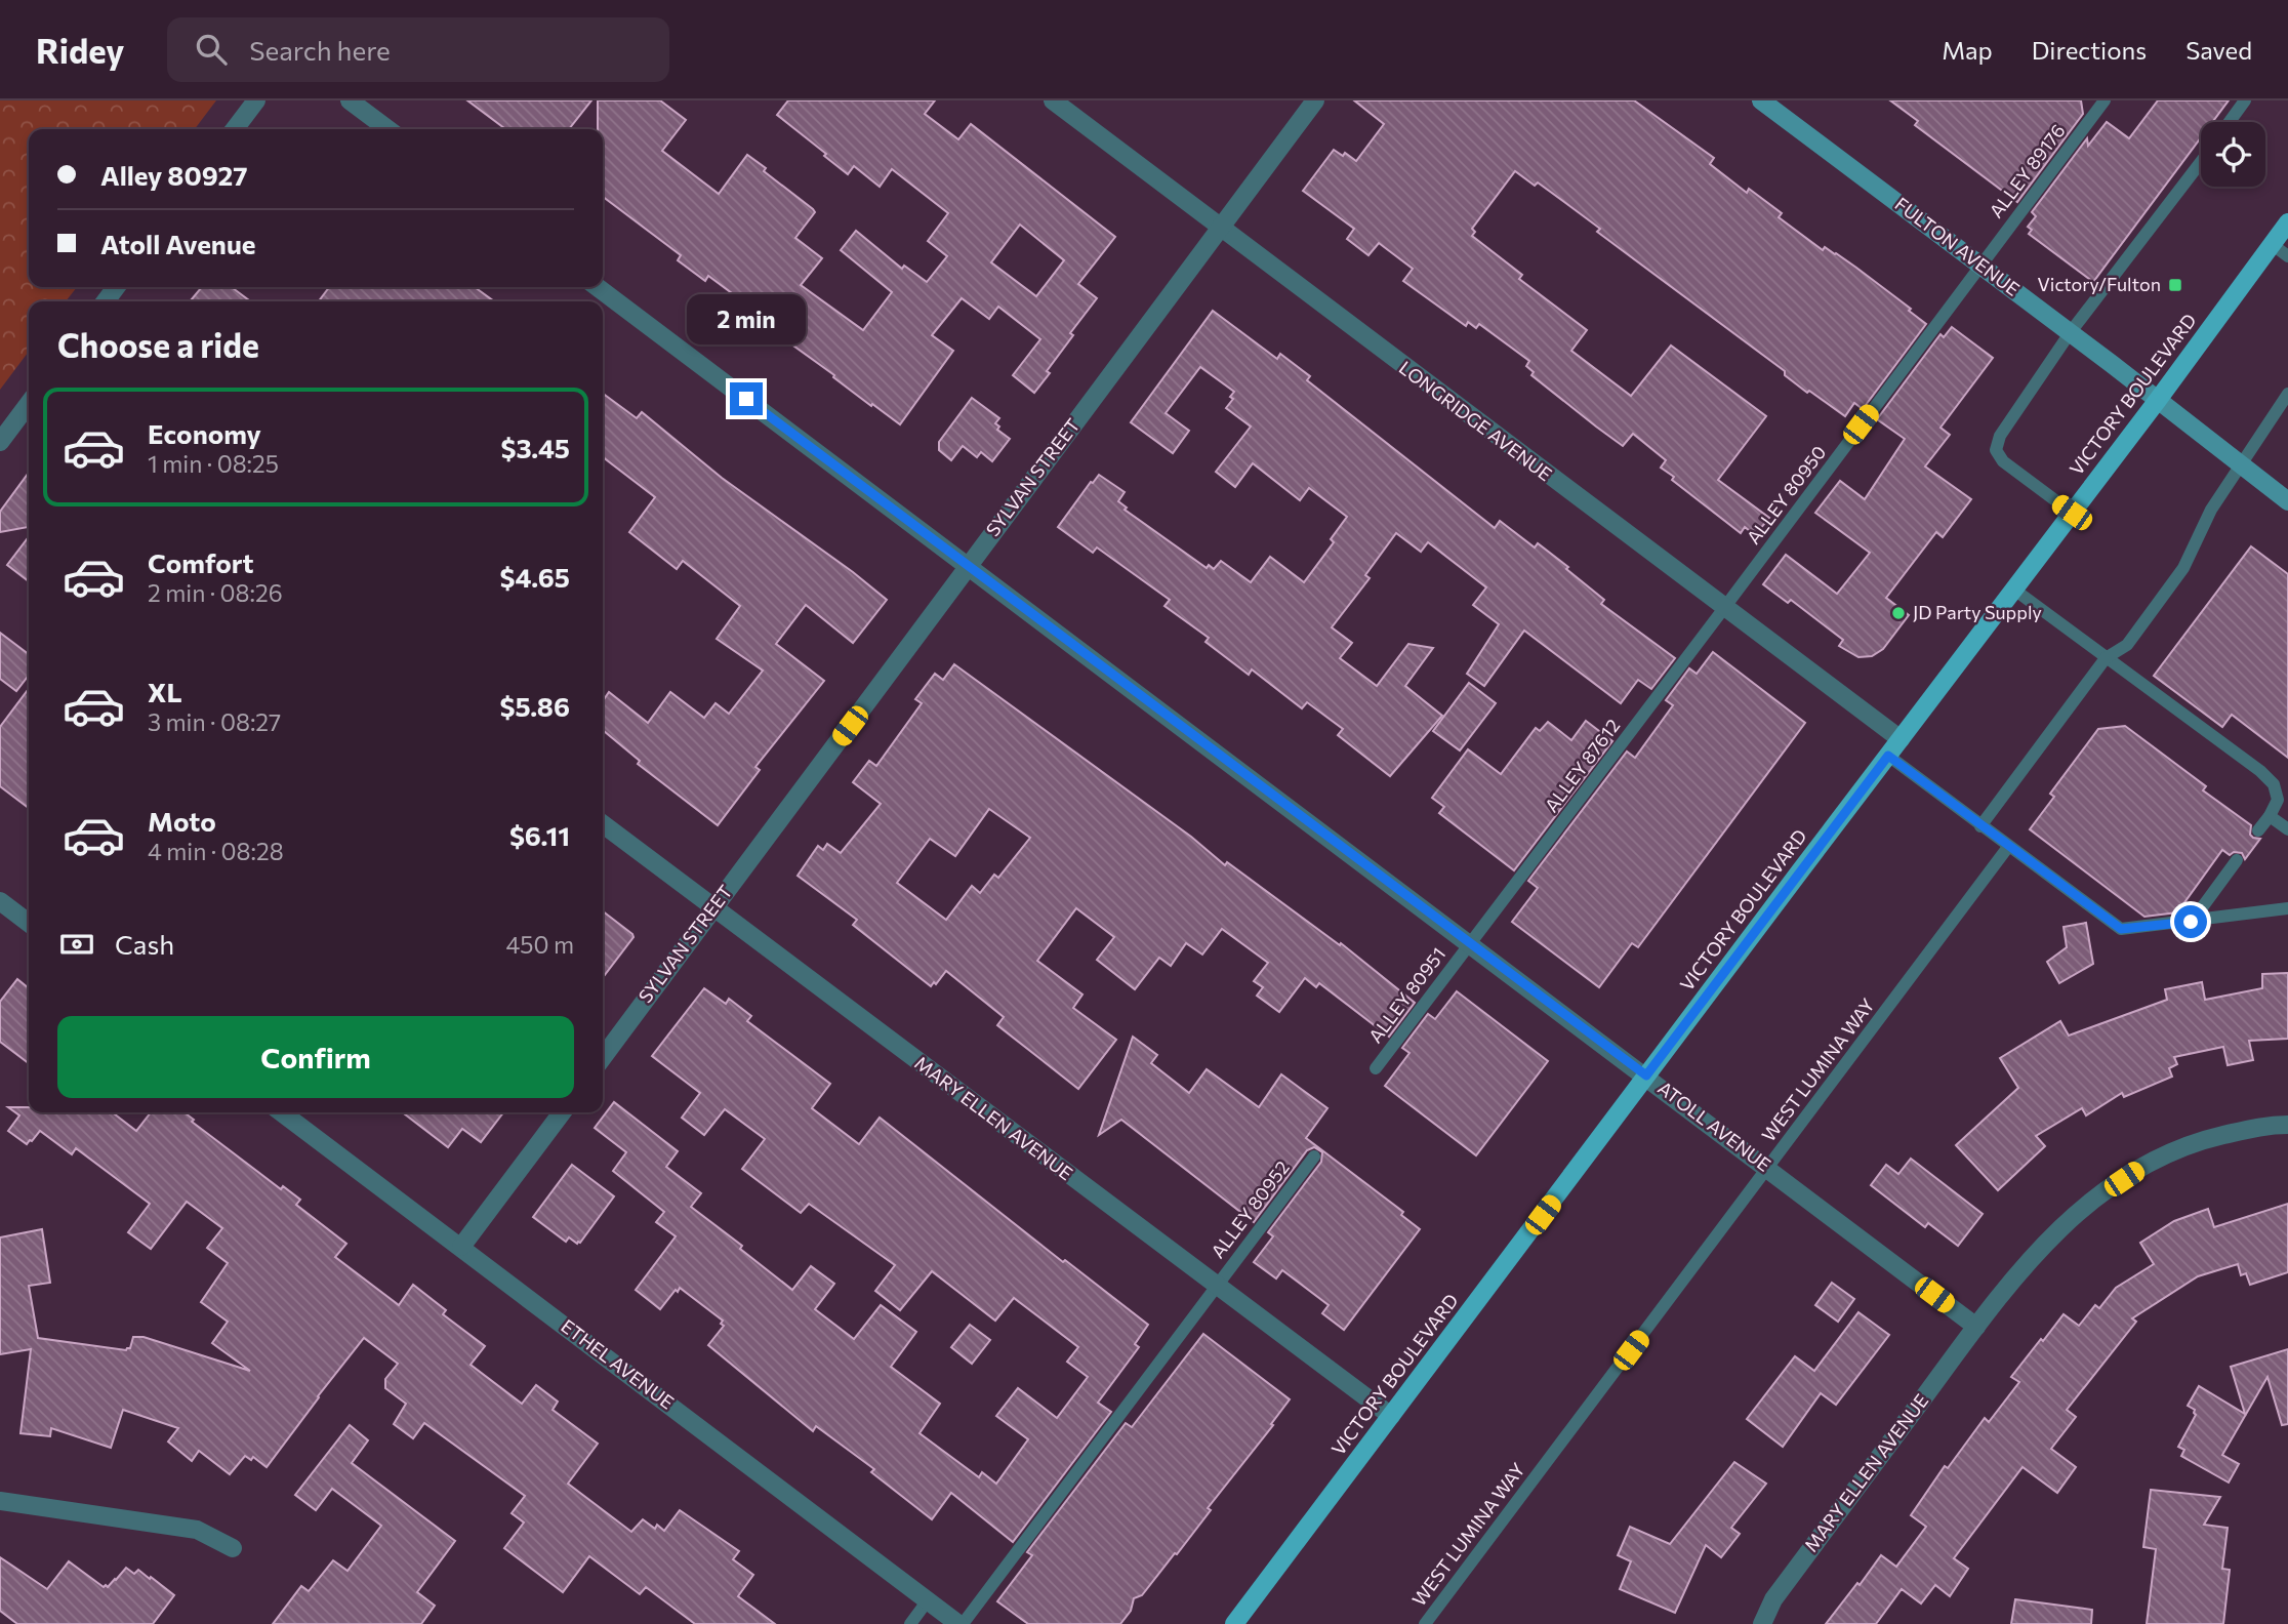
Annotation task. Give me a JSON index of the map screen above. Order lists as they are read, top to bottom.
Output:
{
  "streets": {
    "main road": ["VICTORY BOULEVARD"],
    "street": [
      "FULTON AVENUE",
      "LONGRIDGE AVENUE",
      "SYLVAN STREET",
      "MARY ELLEN AVENUE",
      "ATOLL AVENUE",
      "ETHEL AVENUE"
    ],
    "lane": [
      "ALLEY 89176",
      "ALLEY 80950",
      "ALLEY 87612",
      "ALLEY 80951",
      "WEST LUMINA WAY",
      "ALLEY 80952"
    ]
  },
  "crossings": [
    ["ALLEY 89176", "FULTON AVENUE"],
    ["ALLEY 89176", "ALLEY 80950"],
    ["FULTON AVENUE", "VICTORY BOULEVARD"],
    ["FULTON AVENUE", "ALLEY 80950"],
    ["VICTORY BOULEVARD", "LONGRIDGE AVENUE"],
    ["VICTORY BOULEVARD", "MARY ELLEN AVENUE"],
    ["VICTORY BOULEVARD", "ATOLL AVENUE"],
    ["LONGRIDGE AVENUE", "SYLVAN STREET"],
    ["LONGRIDGE AVENUE", "ALLEY 80950"],
    ["LONGRIDGE AVENUE", "ALLEY 87612"],
    ["SYLVAN STREET", "MARY ELLEN AVENUE"],
    ["SYLVAN STREET", "ATOLL AVENUE"],
    ["ALLEY 80950", "ALLEY 87612"],
    ["ALLEY 87612", "ALLEY 80951"],
    ["ALLEY 87612", "ATOLL AVENUE"],
    ["ALLEY 80951", "ATOLL AVENUE"],
    ["WEST LUMINA WAY", "ATOLL AVENUE"],
    ["MARY ELLEN AVENUE", "ATOLL AVENUE"],
    ["MARY ELLEN AVENUE", "ALLEY 80952"],
    ["ALLEY 80952", "ETHEL AVENUE"]
  ],
  "places": {
    "transit": ["Victory/Fulton"],
    "other": ["JD Party Supply"]
  },
  "page": {
    "header": "Ridey",
    "search": "Search here",
    "nav": ["Map", "Directions", "Saved"],
    "banner": ["Alley 80927", "Atoll Avenue"],
    "bubble": "2 min",
    "heading": "Choose a ride",
    "list": [
      {
        "name": "Economy",
        "note": "1 min · 08:25",
        "value": "$3.45"
      },
      {
        "name": "Comfort",
        "note": "2 min · 08:26",
        "value": "$4.65"
      },
      {
        "name": "XL",
        "note": "3 min · 08:27",
        "value": "$5.86"
      },
      {
        "name": "Moto",
        "note": "4 min · 08:28",
        "value": "$6.11"
      }
    ],
    "pay": ["Cash", "450 m"],
    "buttons": "Confirm"
  }
}
